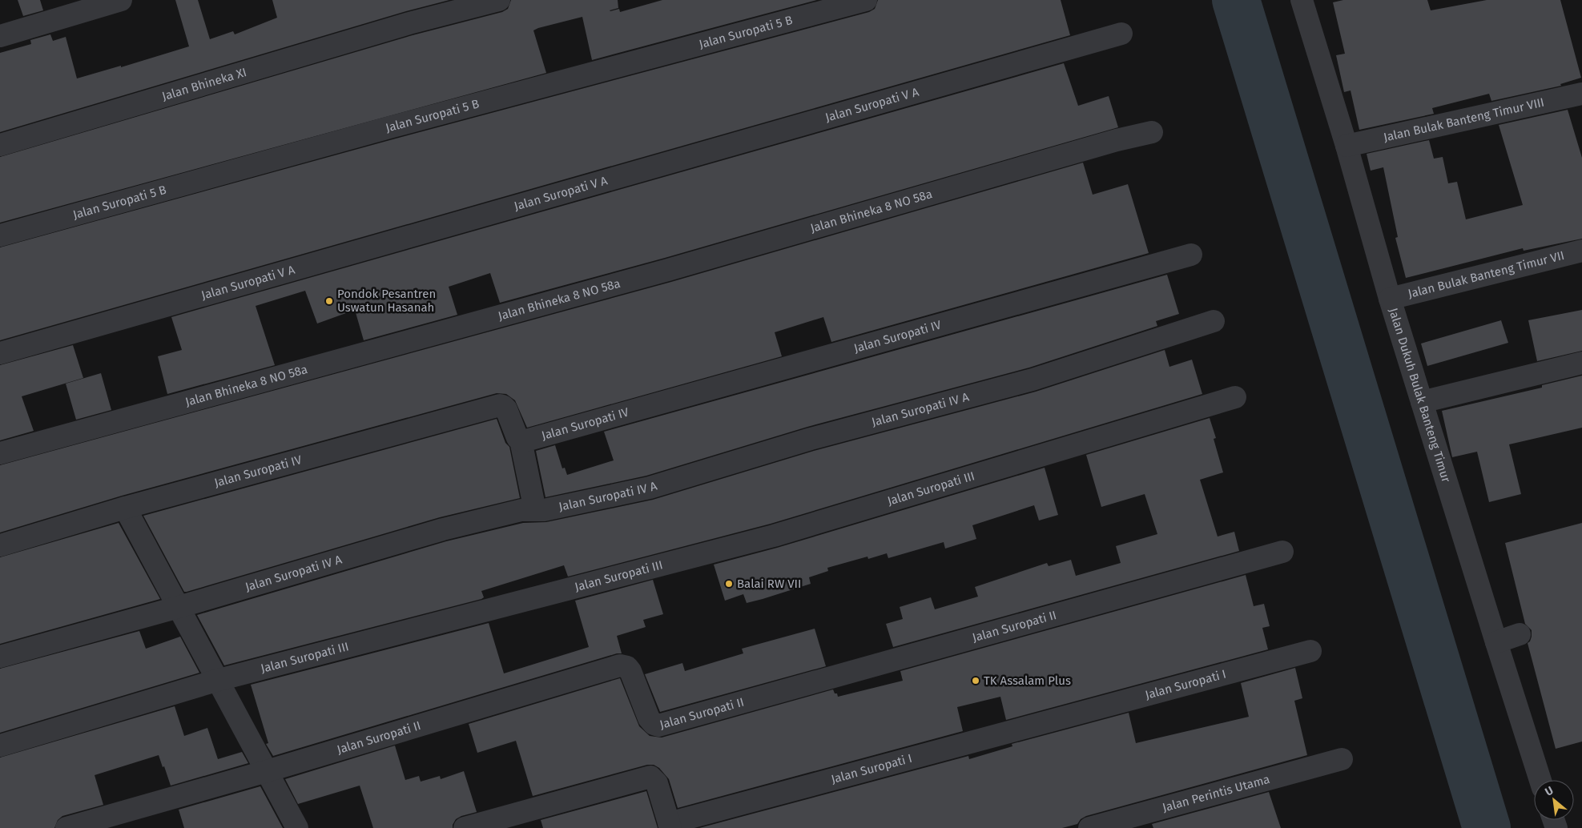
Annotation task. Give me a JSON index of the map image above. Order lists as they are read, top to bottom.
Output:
{
  "streets": {
    "street": [
      "Jalan Suropati 5 B",
      "Jalan Bhineka XI",
      "Jalan Suropati V A",
      "Jalan Bulak Banteng Timur VIII",
      "Jalan Bhineka 8 NO 58a",
      "Jalan Bulak Banteng Timur VII",
      "Jalan Suropati IV",
      "Jalan Dukuh Bulak Banteng Timur",
      "Jalan Suropati IV A",
      "Jalan Suropati III",
      "Jalan Suropati II",
      "Jalan Suropati I",
      "Jalan Perintis Utama"
    ]
  },
  "crossings": [
    ["Jalan Bulak Banteng Timur VIII", "Jalan Dukuh Bulak Banteng Timur"],
    ["Jalan Bulak Banteng Timur VII", "Jalan Dukuh Bulak Banteng Timur"]
  ],
  "places": ["Pondok Pesantren Uswatun Hasanah", "Balai RW VII", "TK Assalam Plus"],
  "north": "top left"
}
